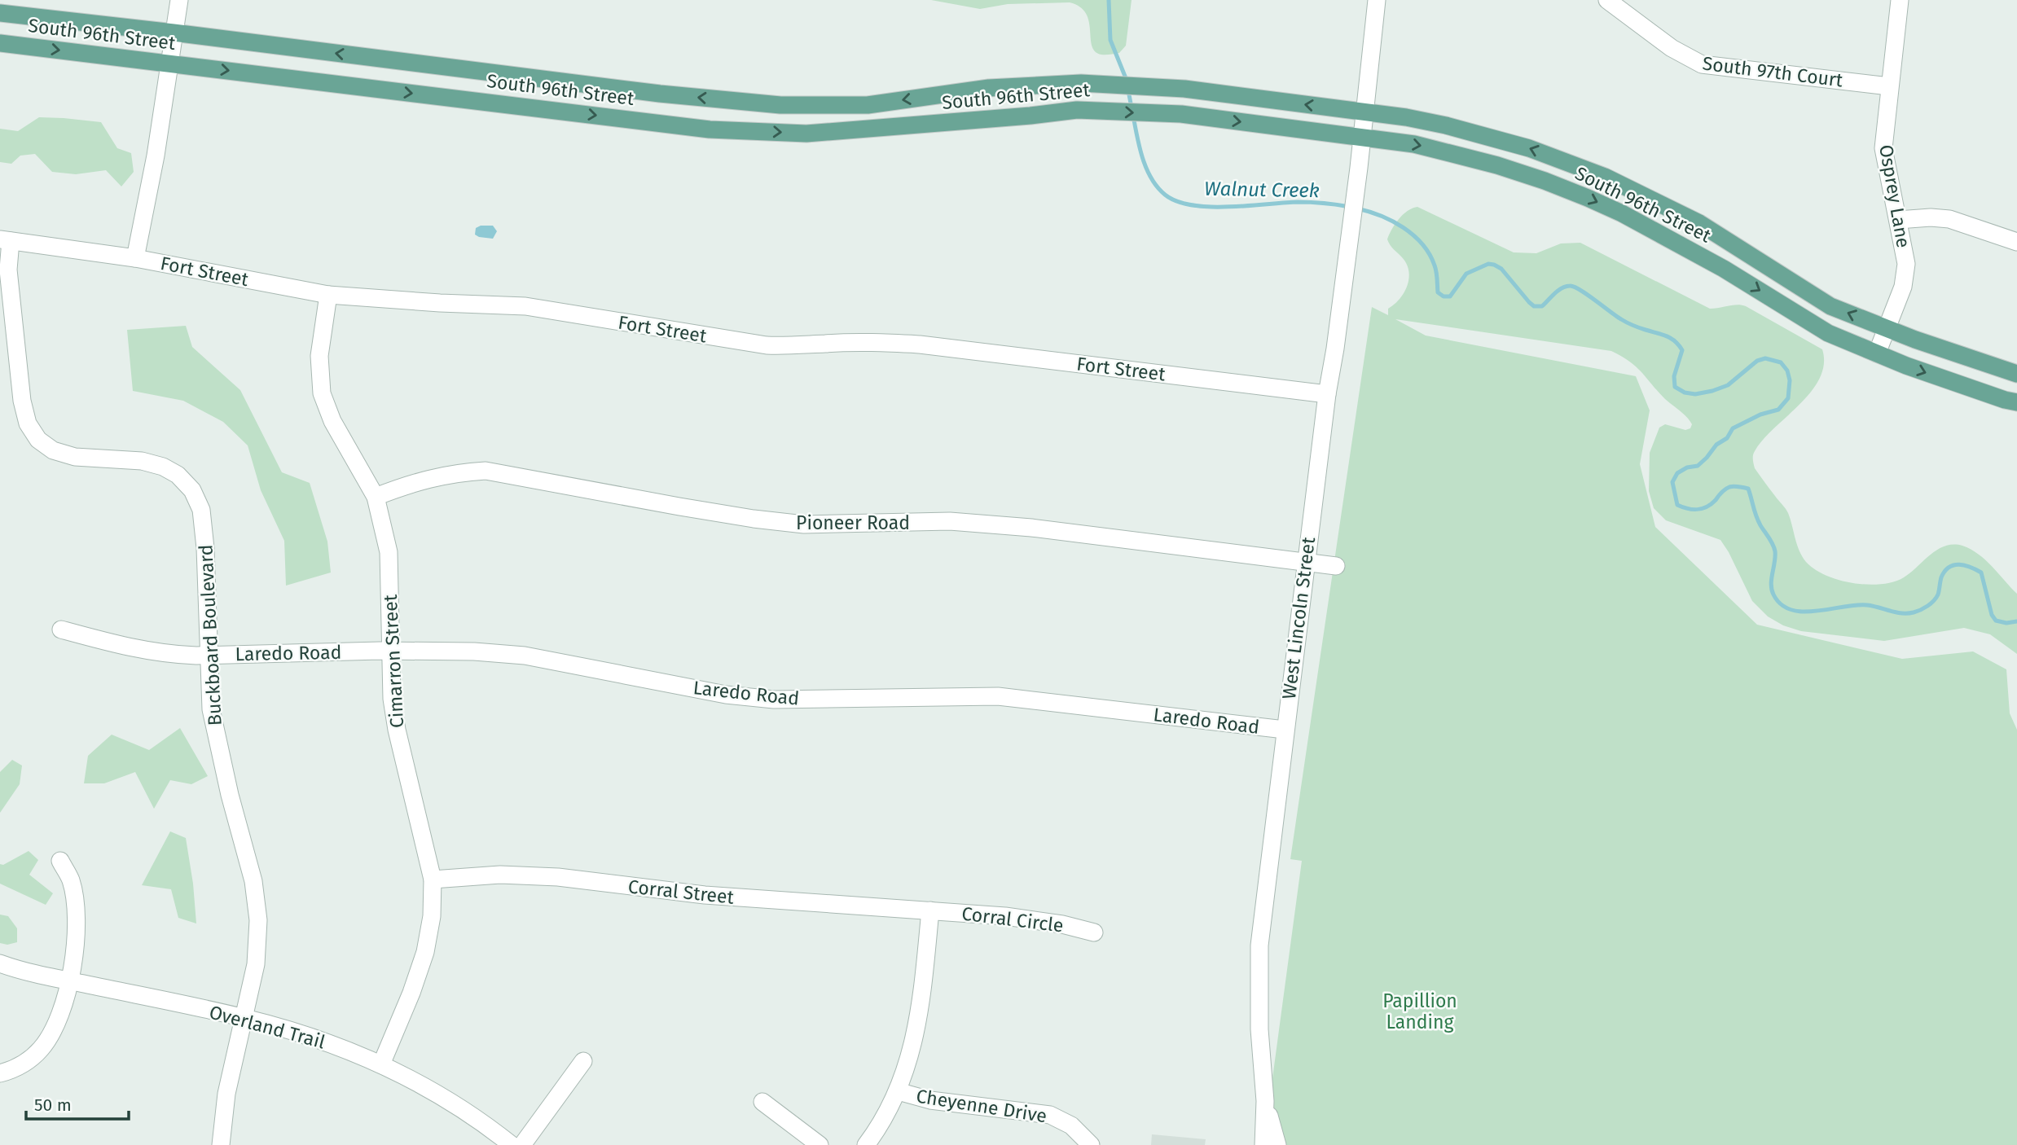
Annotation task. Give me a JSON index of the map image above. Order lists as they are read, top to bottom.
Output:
{
  "streets": {
    "main road": ["South 96th Street"],
    "street": [
      "South 97th Court",
      "Osprey Lane",
      "Fort Street",
      "Pioneer Road",
      "West Lincoln Street",
      "Buckboard Boulevard",
      "Laredo Road",
      "Cimarron Street",
      "Corral Street",
      "Corral Circle",
      "Overland Trail",
      "Cheyenne Drive"
    ]
  },
  "crossings": [
    ["South 96th Street", "Osprey Lane"],
    ["South 96th Street", "West Lincoln Street"],
    ["South 97th Court", "Osprey Lane"],
    ["Fort Street", "West Lincoln Street"],
    ["Fort Street", "Buckboard Boulevard"],
    ["Fort Street", "Cimarron Street"],
    ["Pioneer Road", "West Lincoln Street"],
    ["Pioneer Road", "Cimarron Street"],
    ["West Lincoln Street", "Laredo Road"],
    ["Buckboard Boulevard", "Laredo Road"],
    ["Buckboard Boulevard", "Overland Trail"],
    ["Laredo Road", "Cimarron Street"],
    ["Cimarron Street", "Corral Street"],
    ["Cimarron Street", "Overland Trail"],
    ["Corral Street", "Corral Circle"]
  ],
  "water": ["Walnut Creek"],
  "parks": ["Papillion Landing"],
  "scale_bar": "50 m"
}
